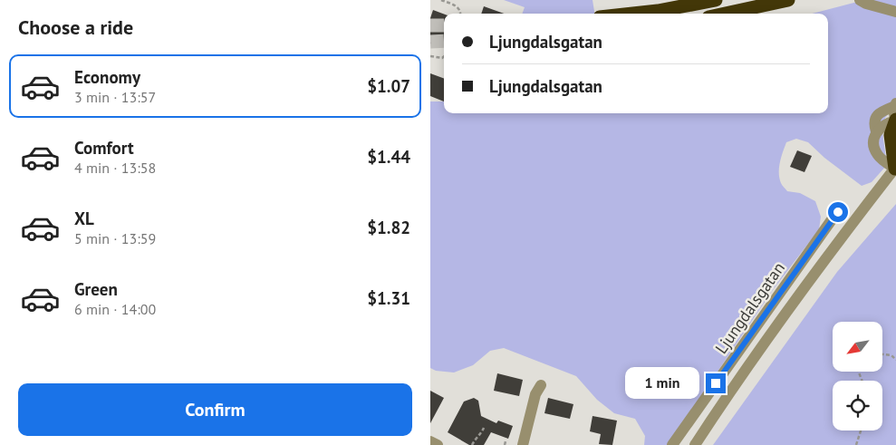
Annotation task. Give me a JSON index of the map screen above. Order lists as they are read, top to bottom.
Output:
{
  "streets": {
    "street": ["Ljungdalsgatan"]
  },
  "north": "bottom left",
  "page": {
    "heading": "Choose a ride",
    "banner": ["Ljungdalsgatan", "Ljungdalsgatan"],
    "list": [
      {
        "name": "Economy",
        "note": "3 min · 13:57",
        "value": "$1.07"
      },
      {
        "name": "Comfort",
        "note": "4 min · 13:58",
        "value": "$1.44"
      },
      {
        "name": "XL",
        "note": "5 min · 13:59",
        "value": "$1.82"
      },
      {
        "name": "Green",
        "note": "6 min · 14:00",
        "value": "$1.31"
      }
    ],
    "bubble": "1 min",
    "buttons": "Confirm"
  }
}
